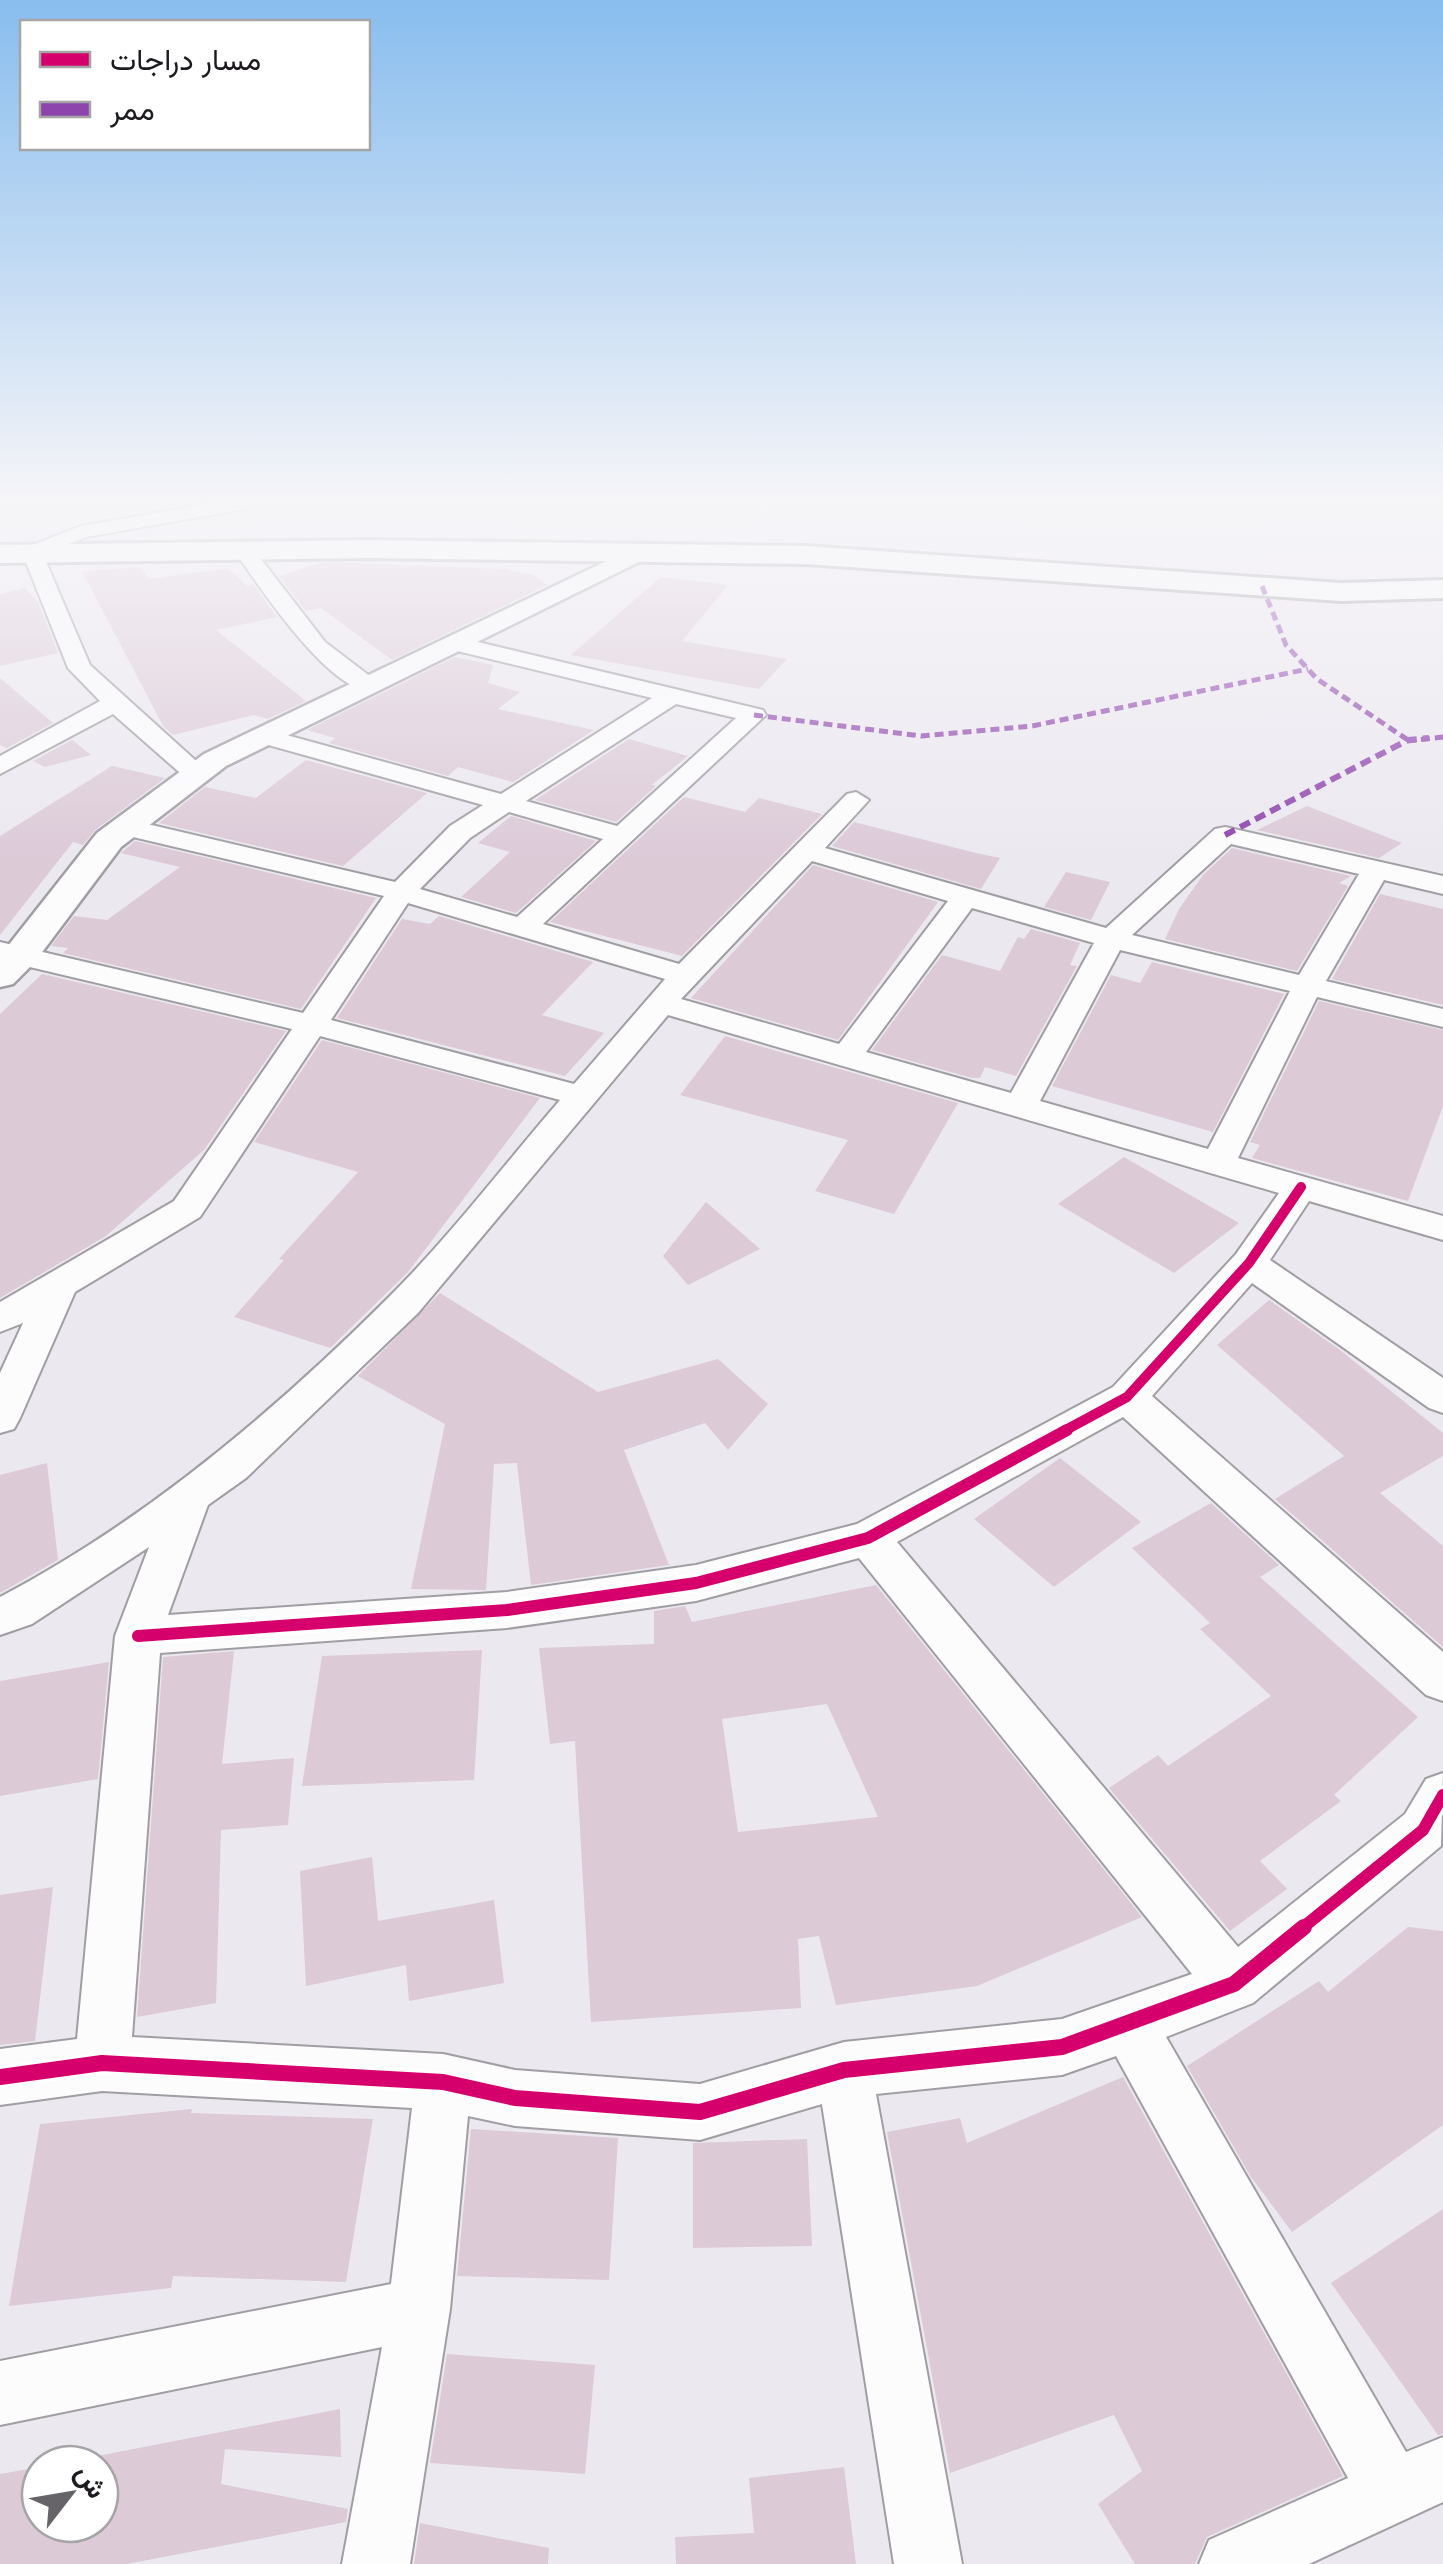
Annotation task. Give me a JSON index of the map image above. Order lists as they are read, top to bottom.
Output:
{
  "legend": ["مسار دراجات", "ممر"],
  "north": "top right"
}
